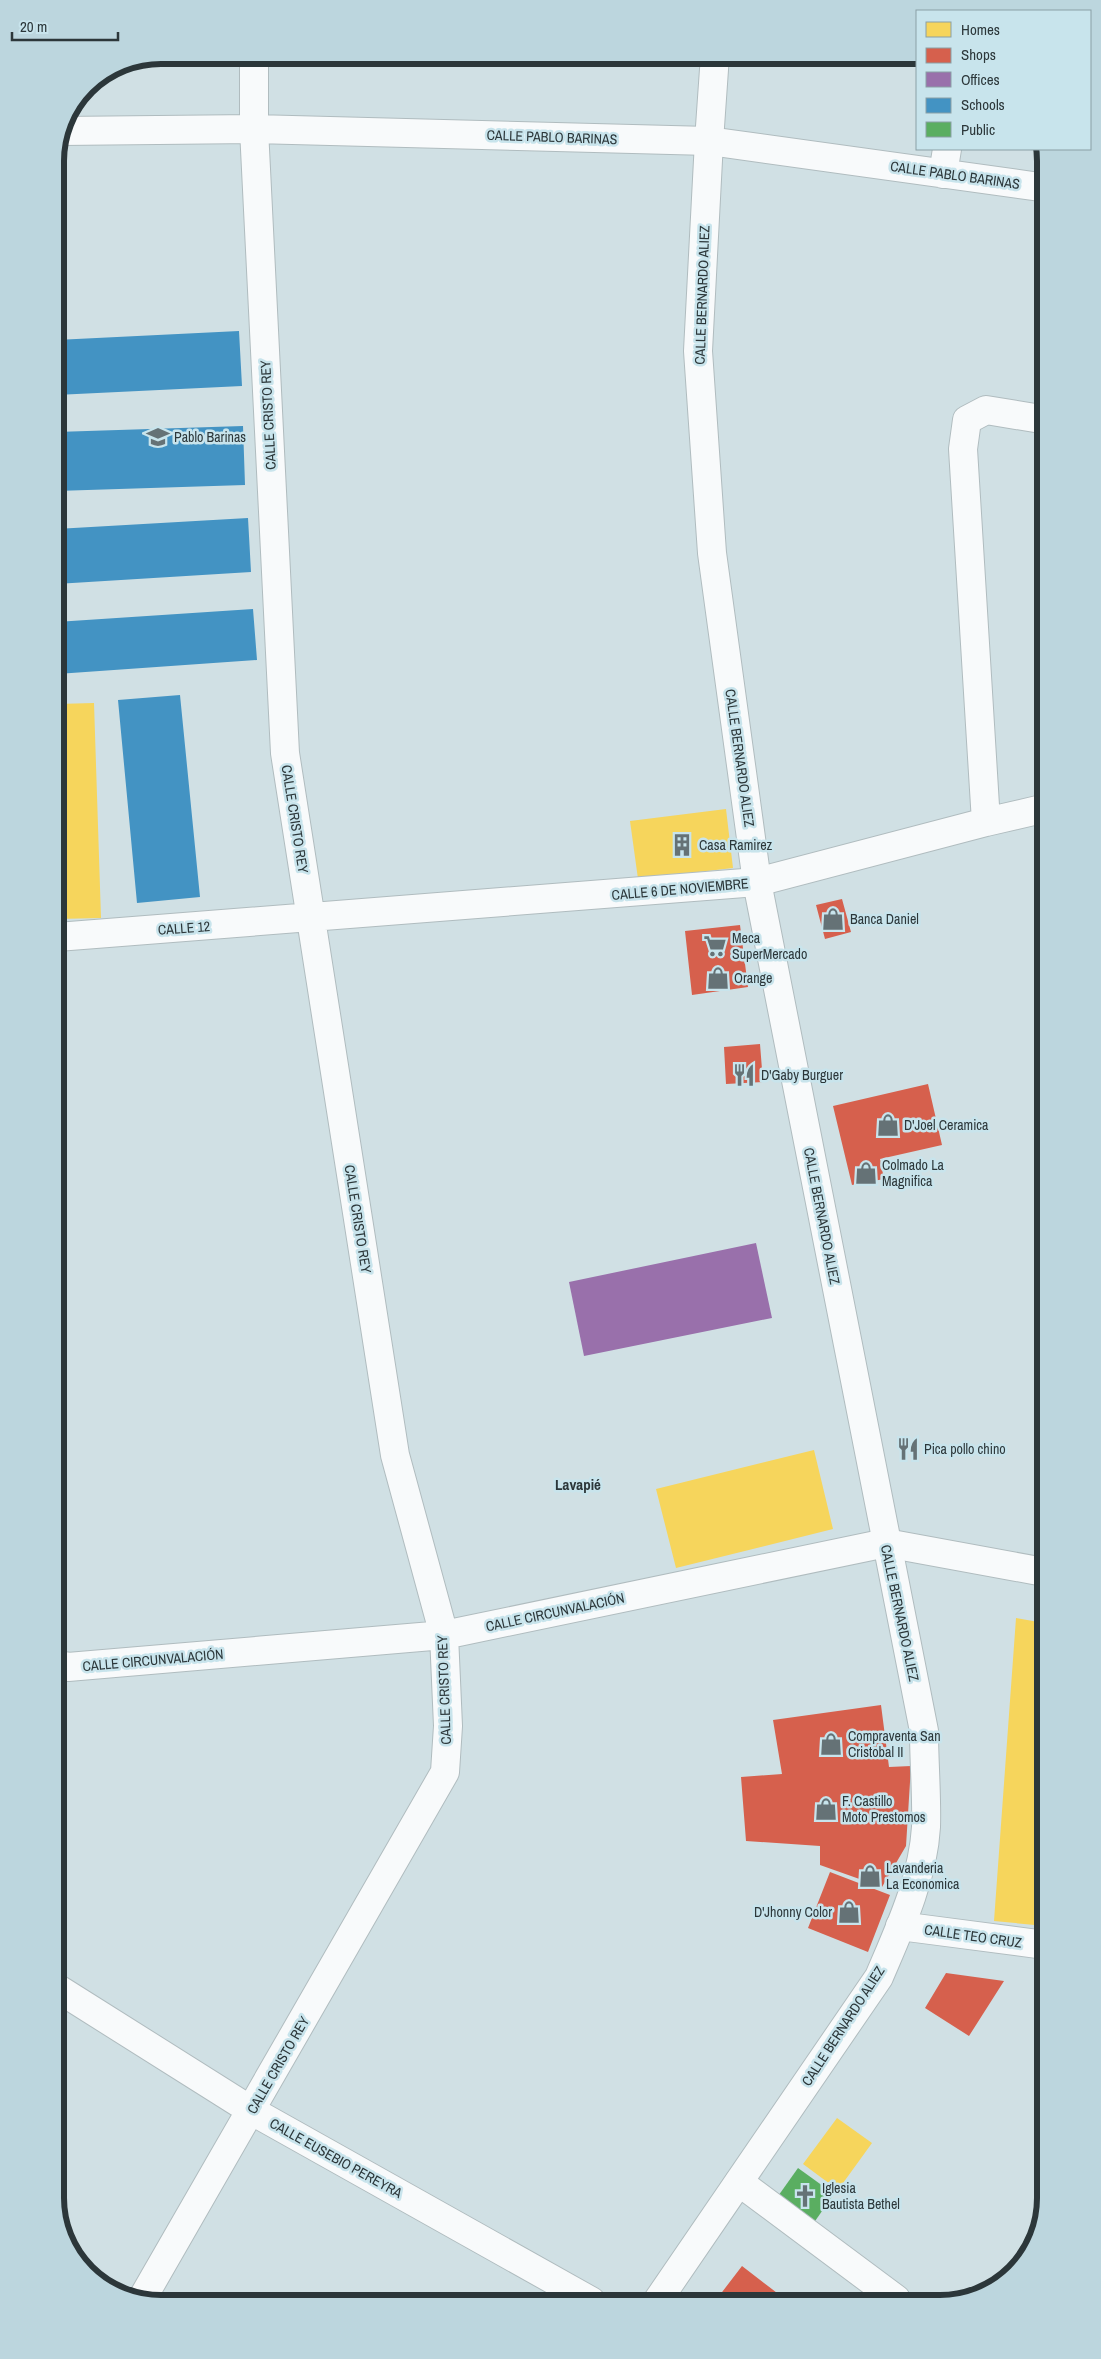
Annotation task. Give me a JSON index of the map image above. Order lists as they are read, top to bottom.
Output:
{
  "streets": {
    "street": [
      "CALLE PABLO BARINAS",
      "CALLE BERNARDO ALIEZ",
      "CALLE CRISTO REY",
      "CALLE 6 DE NOVIEMBRE",
      "CALLE 12",
      "CALLE CIRCUNVALACIÓN",
      "CALLE TEO CRUZ",
      "CALLE EUSEBIO PEREYRA"
    ]
  },
  "crossings": [
    ["CALLE PABLO BARINAS", "CALLE BERNARDO ALIEZ"],
    ["CALLE PABLO BARINAS", "CALLE CRISTO REY"],
    ["CALLE BERNARDO ALIEZ", "CALLE 6 DE NOVIEMBRE"],
    ["CALLE BERNARDO ALIEZ", "CALLE CIRCUNVALACIÓN"],
    ["CALLE BERNARDO ALIEZ", "CALLE TEO CRUZ"],
    ["CALLE CRISTO REY", "CALLE 6 DE NOVIEMBRE"],
    ["CALLE CRISTO REY", "CALLE 12"],
    ["CALLE CRISTO REY", "CALLE CIRCUNVALACIÓN"],
    ["CALLE CRISTO REY", "CALLE EUSEBIO PEREYRA"],
    ["CALLE 6 DE NOVIEMBRE", "CALLE 12"]
  ],
  "districts": ["Lavapié"],
  "places": {
    "school or university": ["Pablo Barinas"],
    "building": ["Casa Ramirez"],
    "shop": [
      "Banca Daniel",
      "Orange",
      "D'Joel Ceramica",
      "Colmado La Magnifica",
      "Compraventa San Cristobal II",
      "F. Castillo Moto Prestomos",
      "Lavanderia La Economica",
      "D'Jhonny Color"
    ],
    "supermarket": ["Meca SuperMercado"],
    "restaurant": ["D'Gaby Burguer", "Pica pollo chino"],
    "church": ["Iglesia Bautista Bethel"]
  },
  "legend": [
    "Homes",
    "Shops",
    "Offices",
    "Schools",
    "Public"
  ],
  "scale_bar": "20 m"
}
